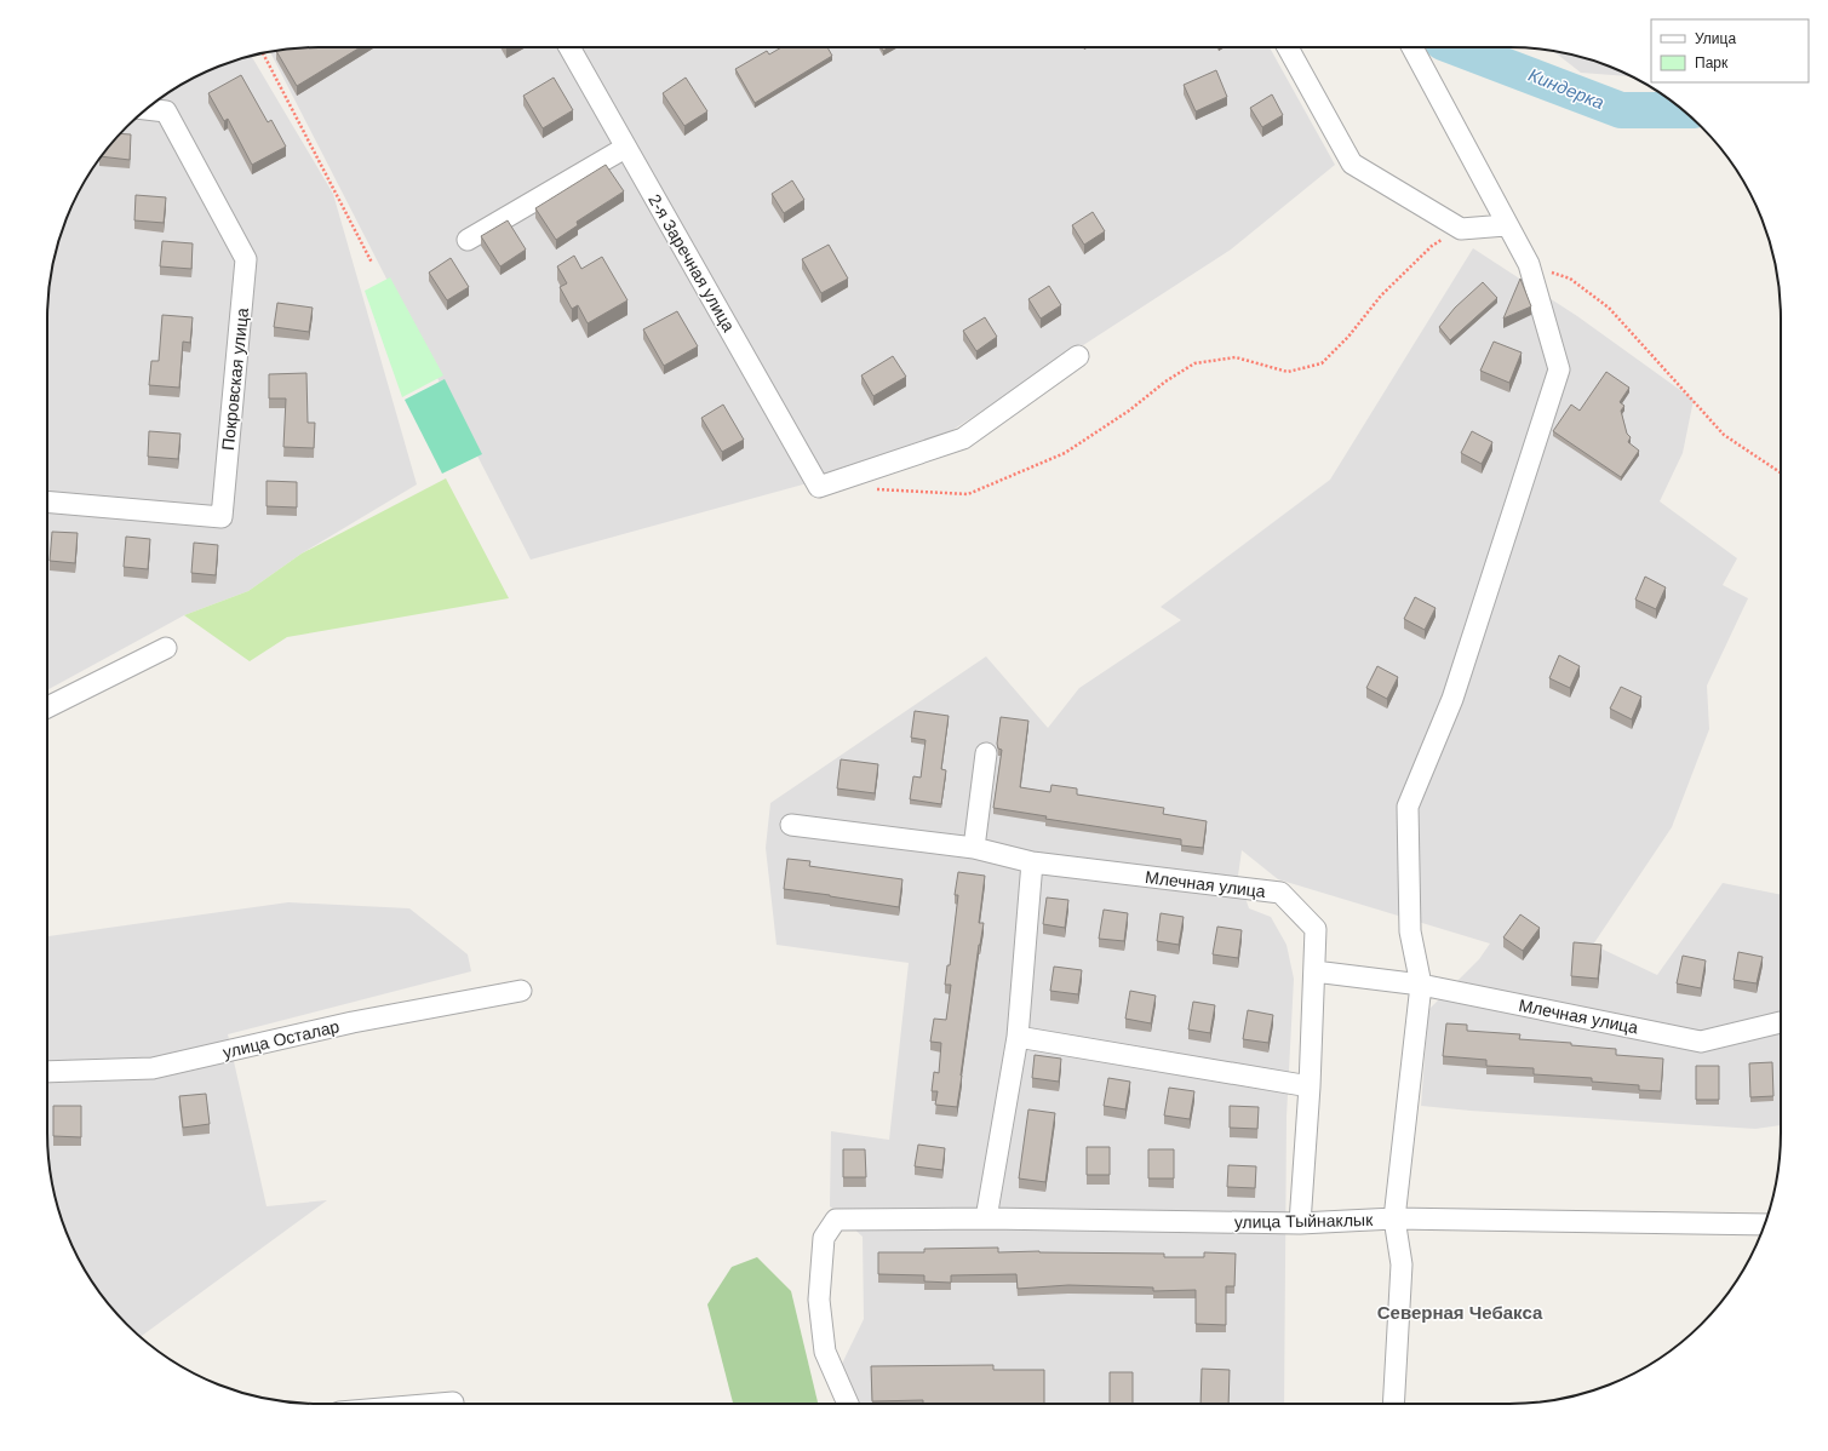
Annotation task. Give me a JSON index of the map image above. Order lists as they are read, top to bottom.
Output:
{
  "streets": {
    "street": [
      "2-я Заречная улица",
      "Покровская улица",
      "Млечная улица",
      "улица Осталар",
      "улица Тыйнаклык"
    ]
  },
  "districts": ["Северная Чебакса"],
  "water": ["Киндерка"],
  "legend": ["Улица", "Парк"]
}
